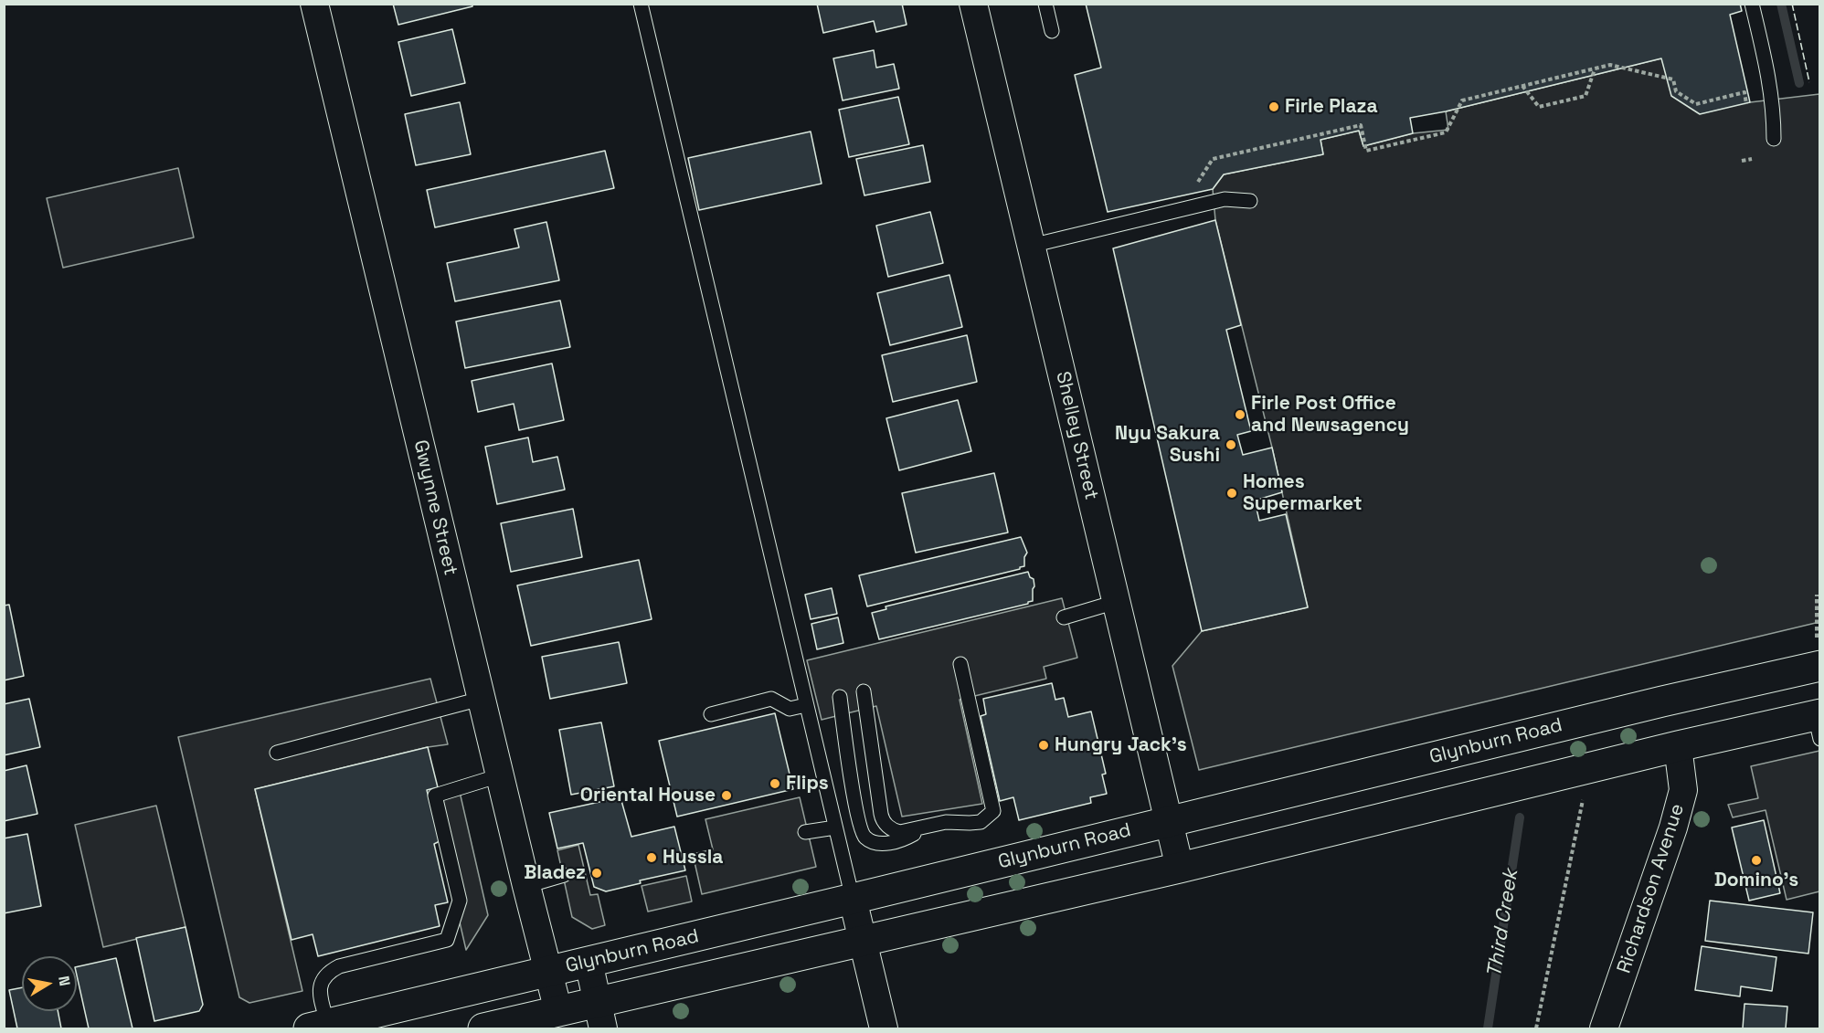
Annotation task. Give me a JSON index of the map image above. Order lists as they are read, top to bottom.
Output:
{
  "streets": {
    "main road": ["Glynburn Road"],
    "street": ["Shelley Street", "Gwynne Street", "Richardson Avenue"]
  },
  "crossings": [
    ["Shelley Street", "Glynburn Road"],
    ["Gwynne Street", "Glynburn Road"]
  ],
  "water": ["Third Creek"],
  "places": [
    "Firle Plaza",
    "Firle Post Office and Newsagency",
    "Nyu Sakura Sushi",
    "Homes Supermarket",
    "Hungry Jack's",
    "Flips",
    "Oriental House",
    "Hussla",
    "Domino's",
    "Bladez"
  ],
  "north": "right"
}
